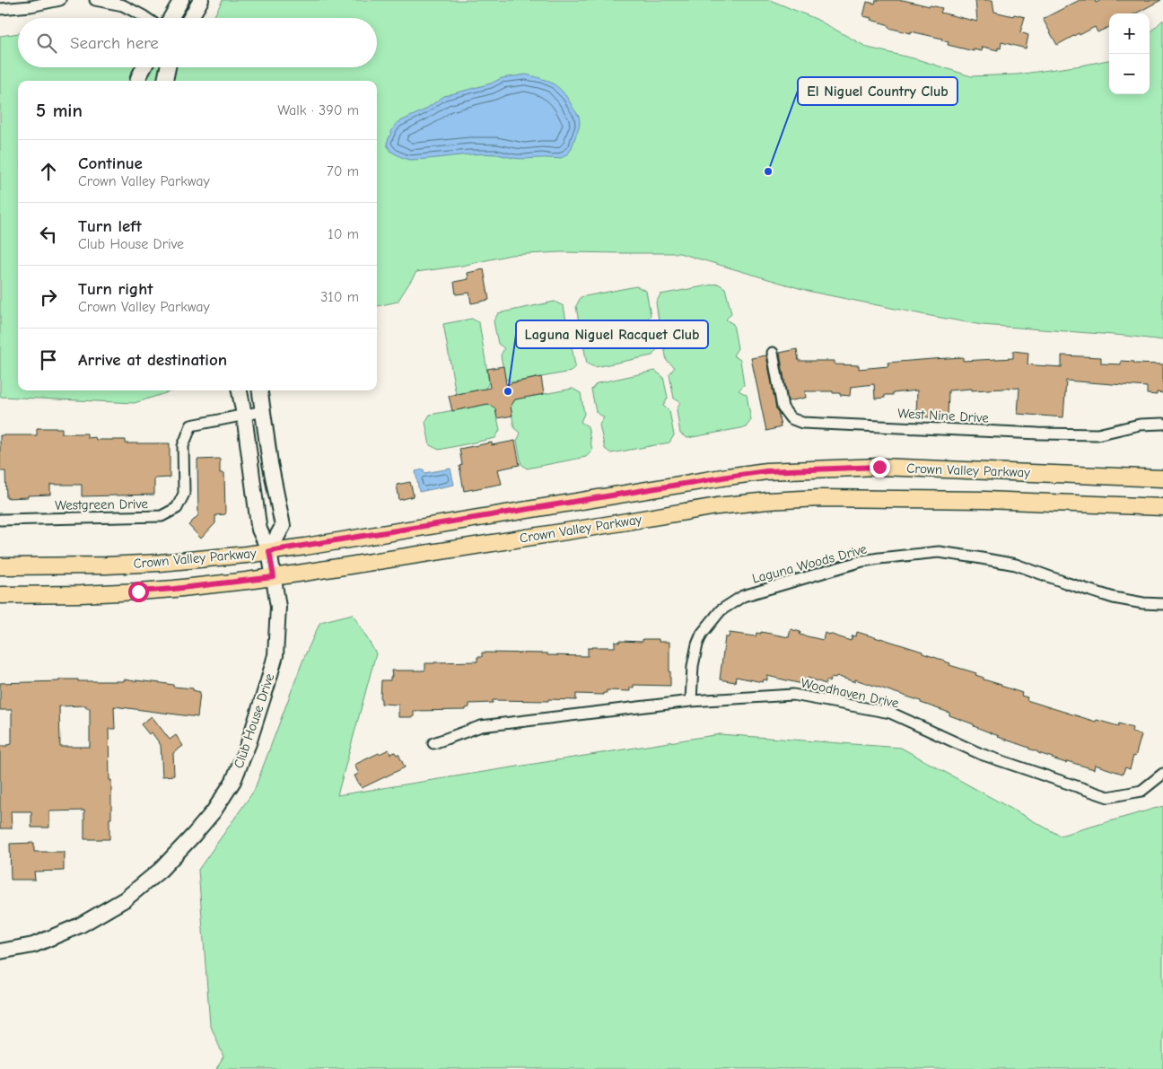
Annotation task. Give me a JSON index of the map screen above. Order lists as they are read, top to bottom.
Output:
{
  "streets": {
    "main road": ["Crown Valley Parkway"],
    "street": [
      "West Nine Drive",
      "Westgreen Drive",
      "Laguna Woods Drive",
      "Woodhaven Drive",
      "Club House Drive"
    ]
  },
  "crossings": [
    ["Crown Valley Parkway", "Club House Drive"],
    ["Westgreen Drive", "Club House Drive"],
    ["Laguna Woods Drive", "Woodhaven Drive"]
  ],
  "places": ["El Niguel Country Club", "Laguna Niguel Racquet Club"],
  "page": {
    "map_buttons": ["+", "−"],
    "search": "Search here",
    "heading": ["5 min", "Walk · 390 m"],
    "list": [
      ["Continue", "Crown Valley Parkway", "70 m"],
      ["Turn left", "Club House Drive", "10 m"],
      ["Turn right", "Crown Valley Parkway", "310 m"],
      "Arrive at destination"
    ]
  }
}
